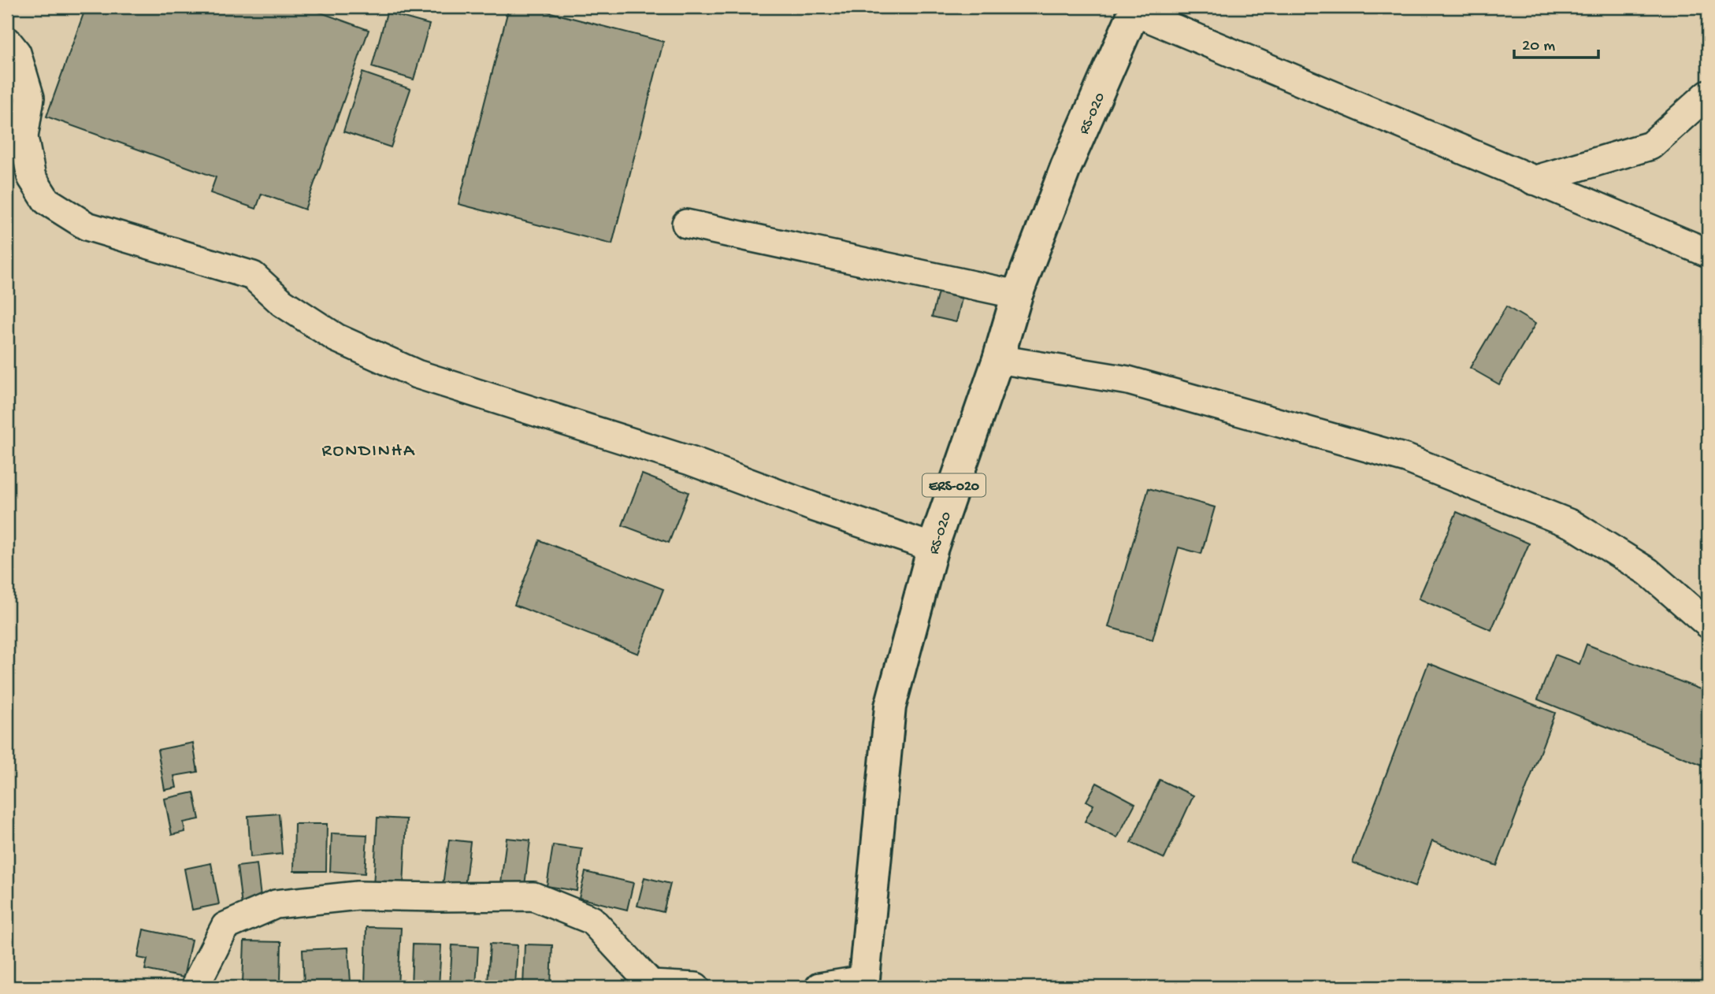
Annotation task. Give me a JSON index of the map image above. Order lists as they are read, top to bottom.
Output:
{
  "streets": {
    "main road": ["RS-020", "ERS-020"]
  },
  "districts": ["RONDINHA"],
  "scale_bar": "20 m"
}
